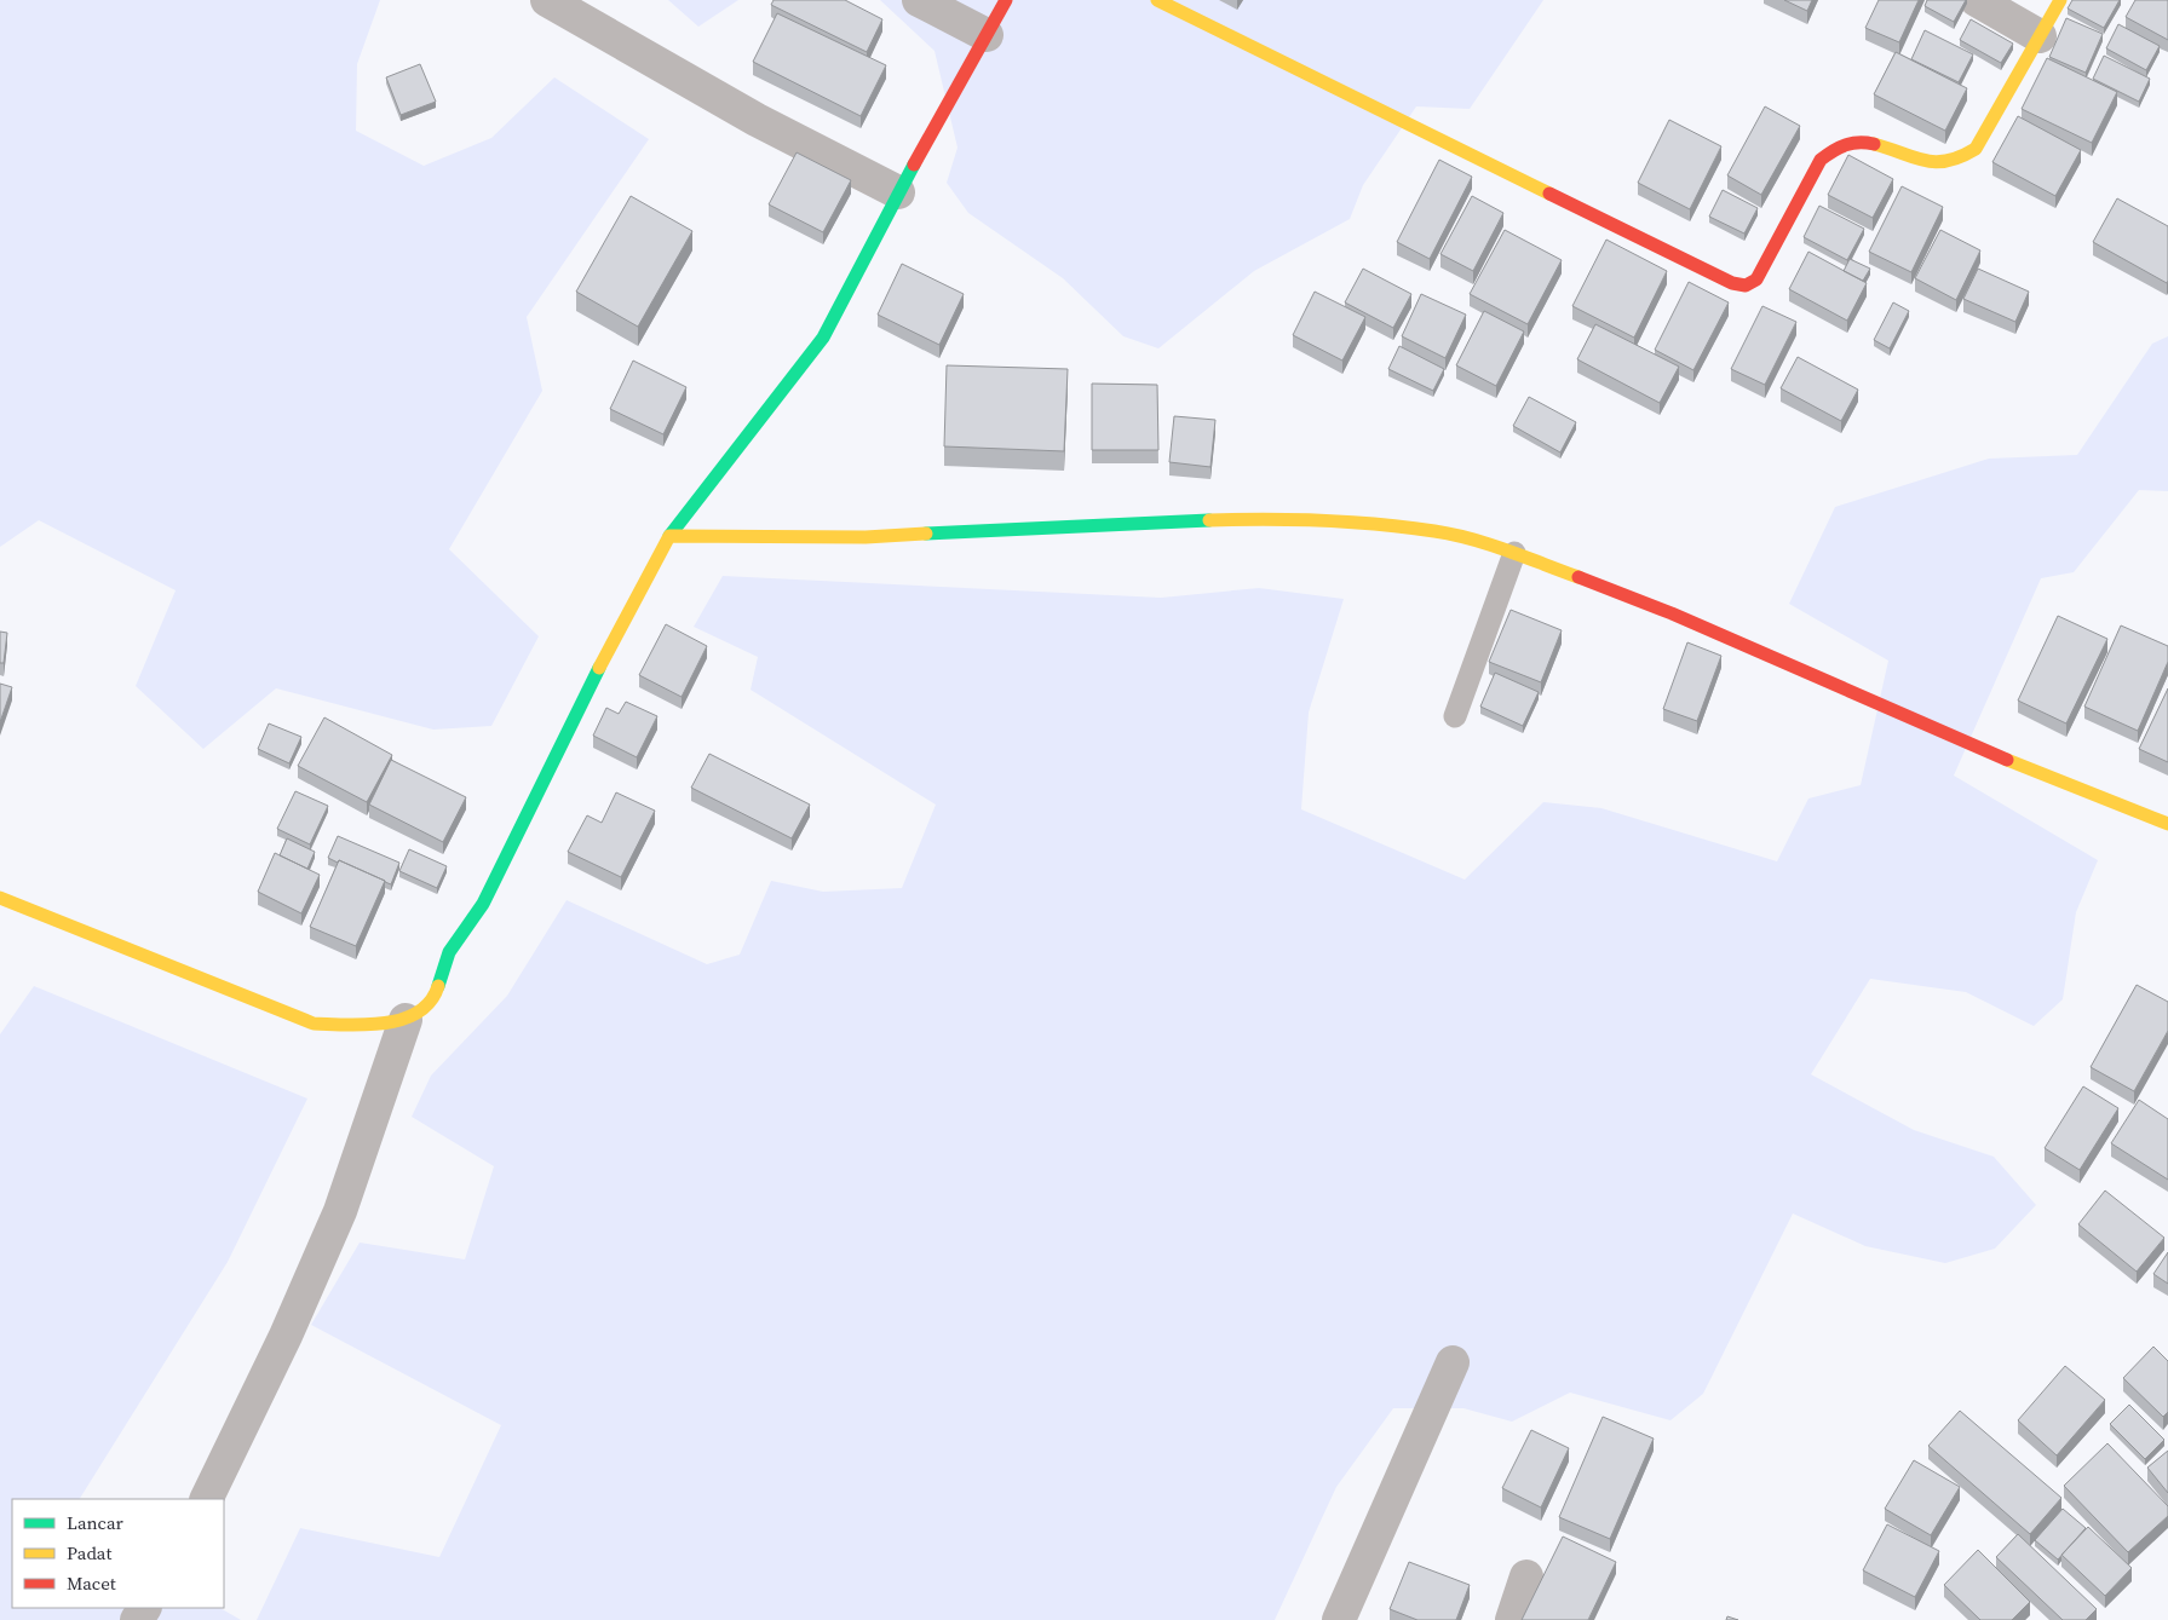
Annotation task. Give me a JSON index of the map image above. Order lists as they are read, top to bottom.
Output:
{
  "legend": ["Lancar", "Padat", "Macet"]
}
